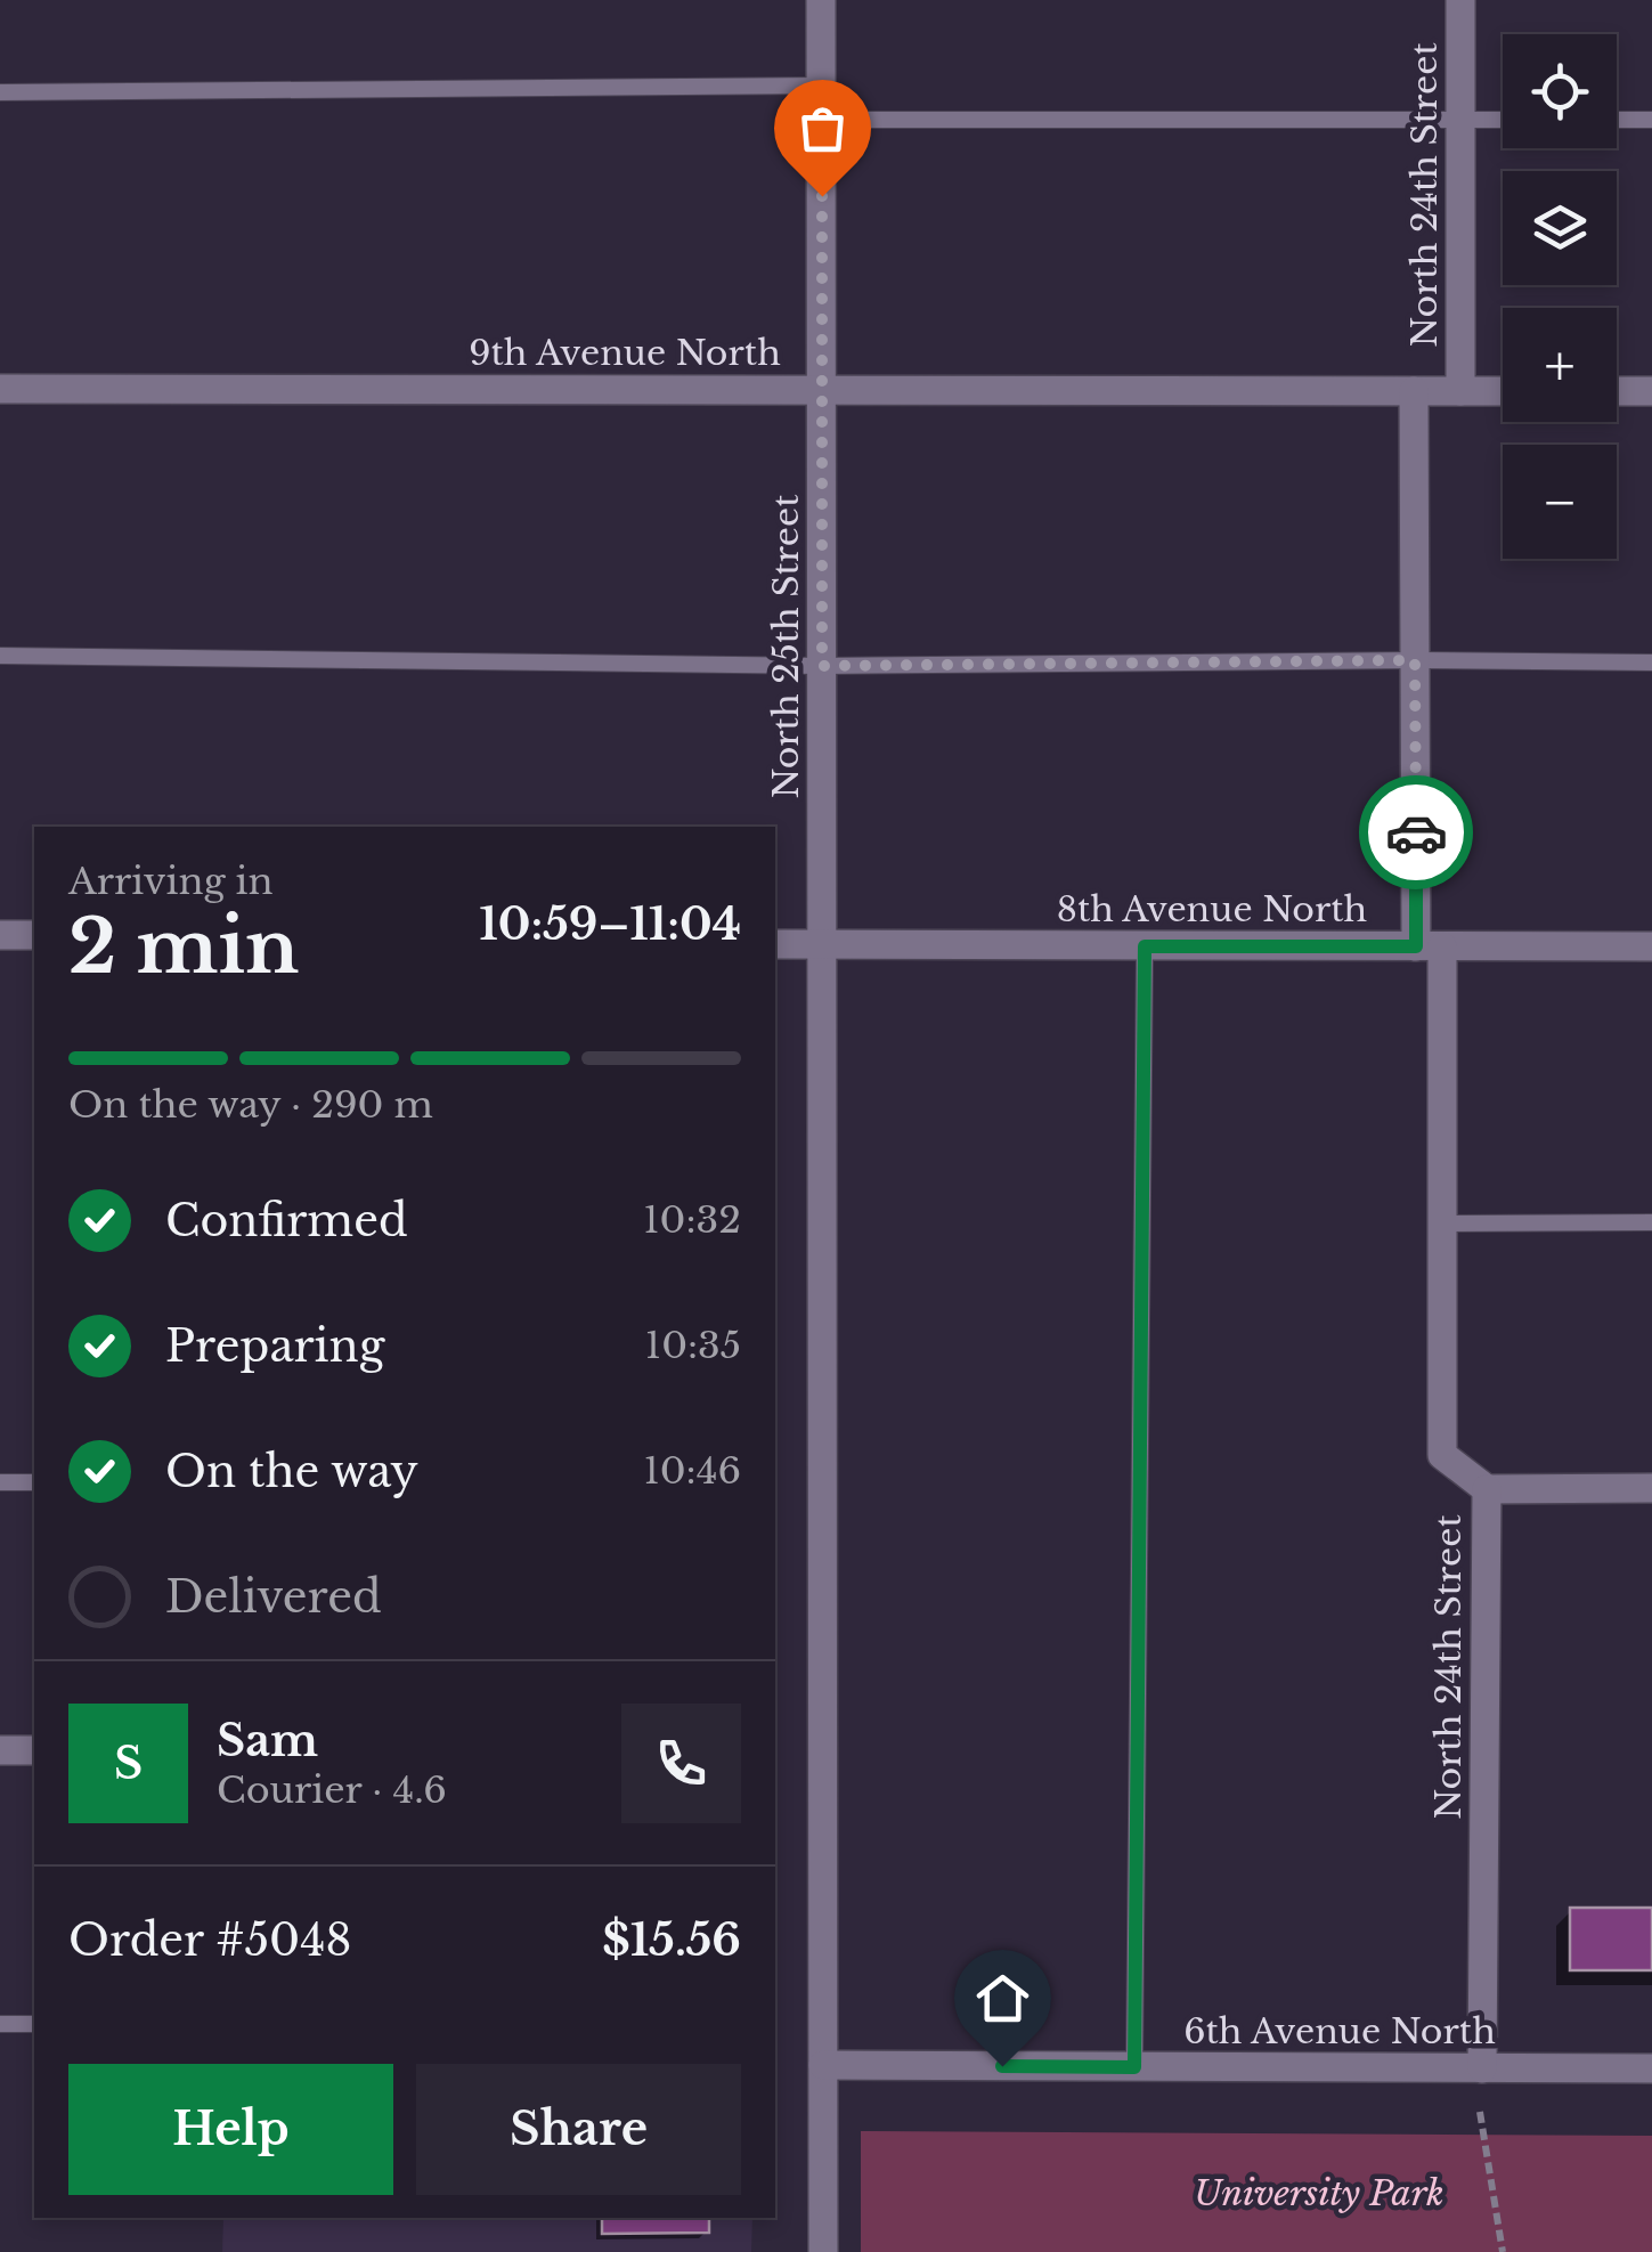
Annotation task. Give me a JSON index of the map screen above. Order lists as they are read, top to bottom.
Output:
{
  "streets": {
    "street": [
      "North 24th Street",
      "9th Avenue North",
      "North 25th Street",
      "8th Avenue North",
      "6th Avenue North"
    ]
  },
  "crossings": [
    ["North 24th Street", "9th Avenue North"],
    ["North 24th Street", "8th Avenue North"],
    ["North 24th Street", "6th Avenue North"],
    ["9th Avenue North", "North 25th Street"],
    ["North 25th Street", "8th Avenue North"],
    ["North 25th Street", "6th Avenue North"]
  ],
  "parks": ["University Park"],
  "page": {
    "map_buttons": ["+", "−"],
    "heading": ["2 min", "Arriving in", "10:59–11:04"],
    "panel": [
      "Sam",
      "Courier · 4.6",
      "Order #5048",
      "$15.56"
    ],
    "bar": "On the way · 290 m",
    "list": [
      ["Confirmed", "10:32"],
      ["Preparing", "10:35"],
      ["On the way", "10:46"],
      "Delivered"
    ],
    "round": "S",
    "buttons": ["Help", "Share"]
  }
}
